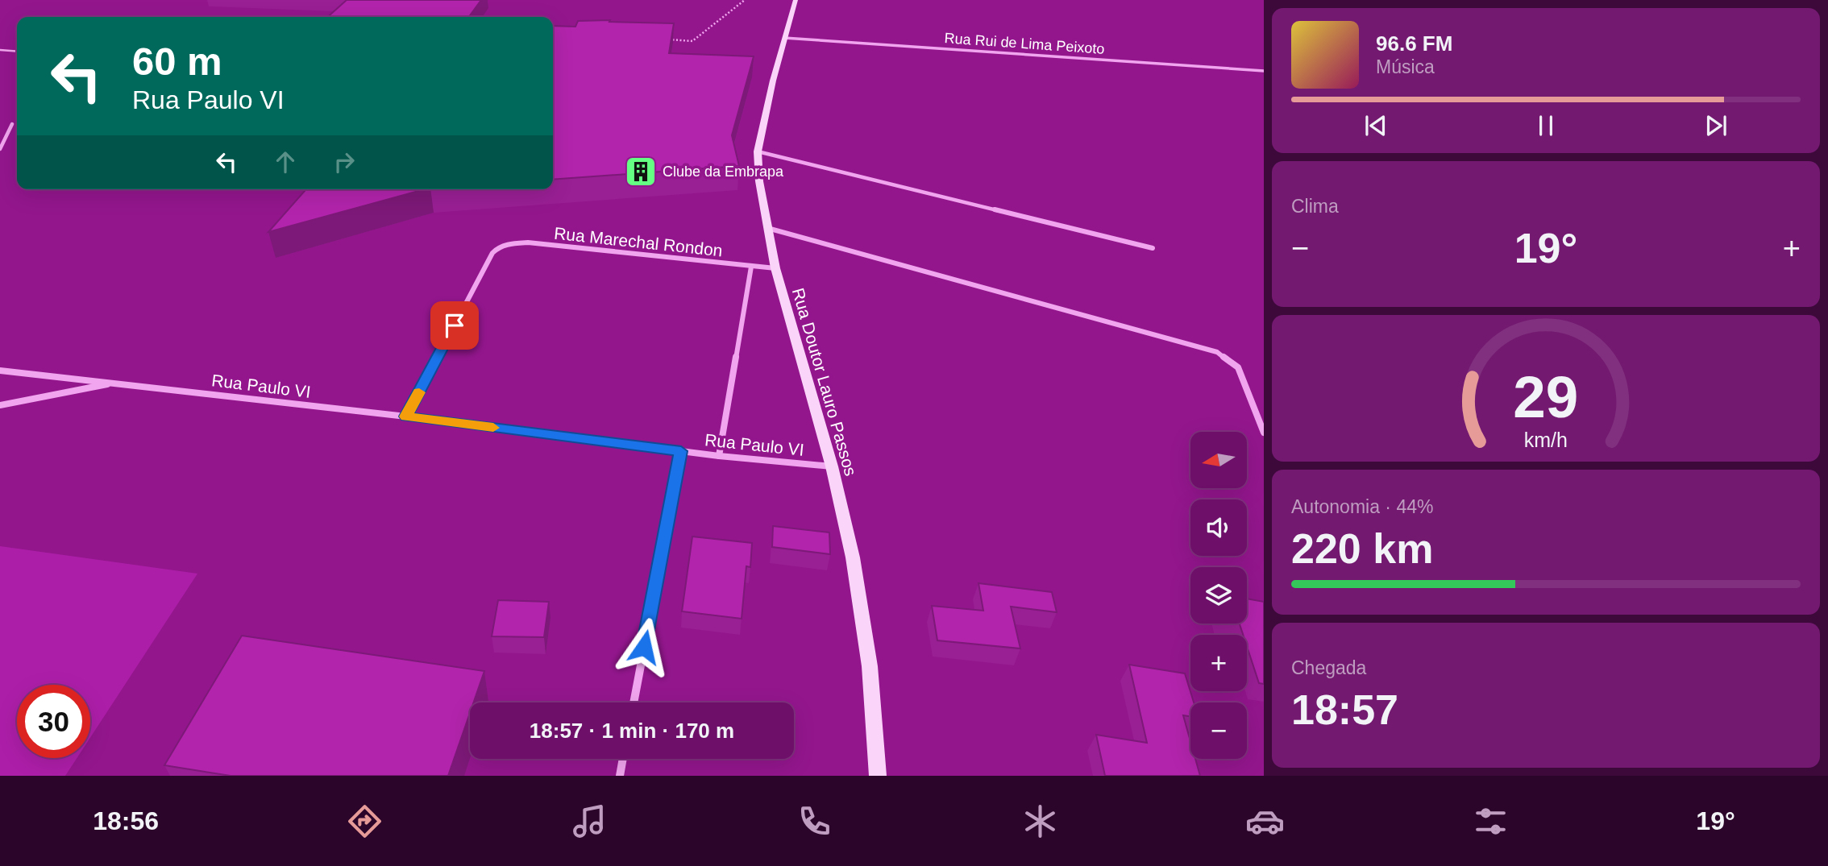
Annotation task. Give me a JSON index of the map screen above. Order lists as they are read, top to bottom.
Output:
{
  "streets": {
    "main road": ["Rua Doutor Lauro Passos"],
    "street": ["Rua Rui de Lima Peixoto", "Rua Marechal Rondon", "Rua Paulo VI"]
  },
  "crossings": [
    ["Rua Rui de Lima Peixoto", "Rua Doutor Lauro Passos"],
    ["Rua Marechal Rondon", "Rua Doutor Lauro Passos"],
    ["Rua Marechal Rondon", "Rua Paulo VI"],
    ["Rua Doutor Lauro Passos", "Rua Paulo VI"]
  ],
  "places": {
    "building": ["Clube da Embrapa"]
  },
  "north": "left",
  "page": {
    "turn": ["60 m", "Rua Paulo VI"],
    "song": ["96.6 FM", "Música"],
    "tile": [
      "Clima",
      ["Autonomia · 44%", "220 km"],
      ["Chegada", "18:57"]
    ],
    "heat": ["−", "19°", "+"],
    "map_buttons": ["+", "−"],
    "limit": "30",
    "trip": "18:57 · 1 min · 170 m",
    "tabs": ["18:56", "19°"],
    "gauge": ["29", "km/h"]
  }
}
